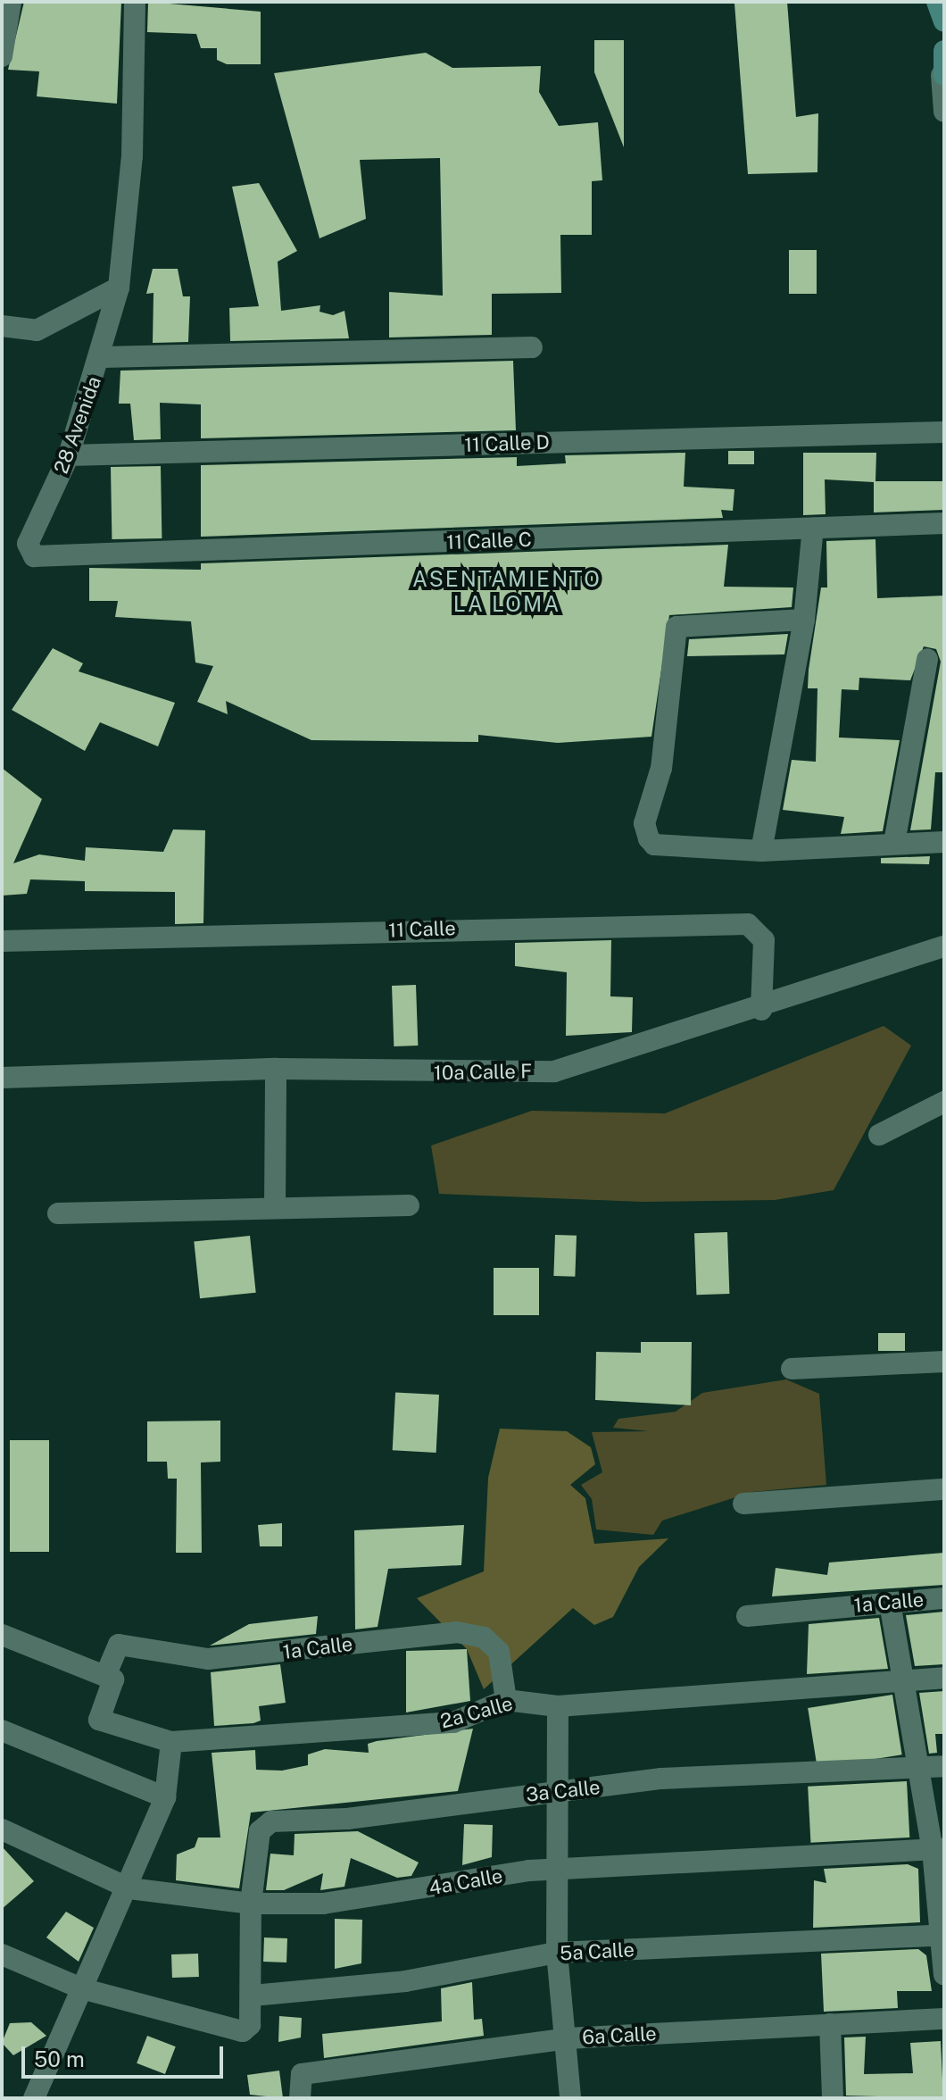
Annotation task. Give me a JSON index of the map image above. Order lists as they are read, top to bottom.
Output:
{
  "streets": {
    "street": [
      "28 Avenida",
      "11 Calle D",
      "11 Calle C",
      "11 Calle",
      "10a Calle F",
      "1a Calle",
      "2a Calle",
      "3a Calle",
      "4a Calle",
      "5a Calle",
      "6a Calle"
    ]
  },
  "crossings": [
    ["28 Avenida", "11 Calle D"],
    ["28 Avenida", "11 Calle C"],
    ["11 Calle", "10a Calle F"],
    ["1a Calle", "2a Calle"],
    ["3a Calle", "4a Calle"],
    ["3a Calle", "5a Calle"]
  ],
  "districts": ["ASENTAMIENTO LA LOMA"],
  "scale_bar": "50 m"
}
